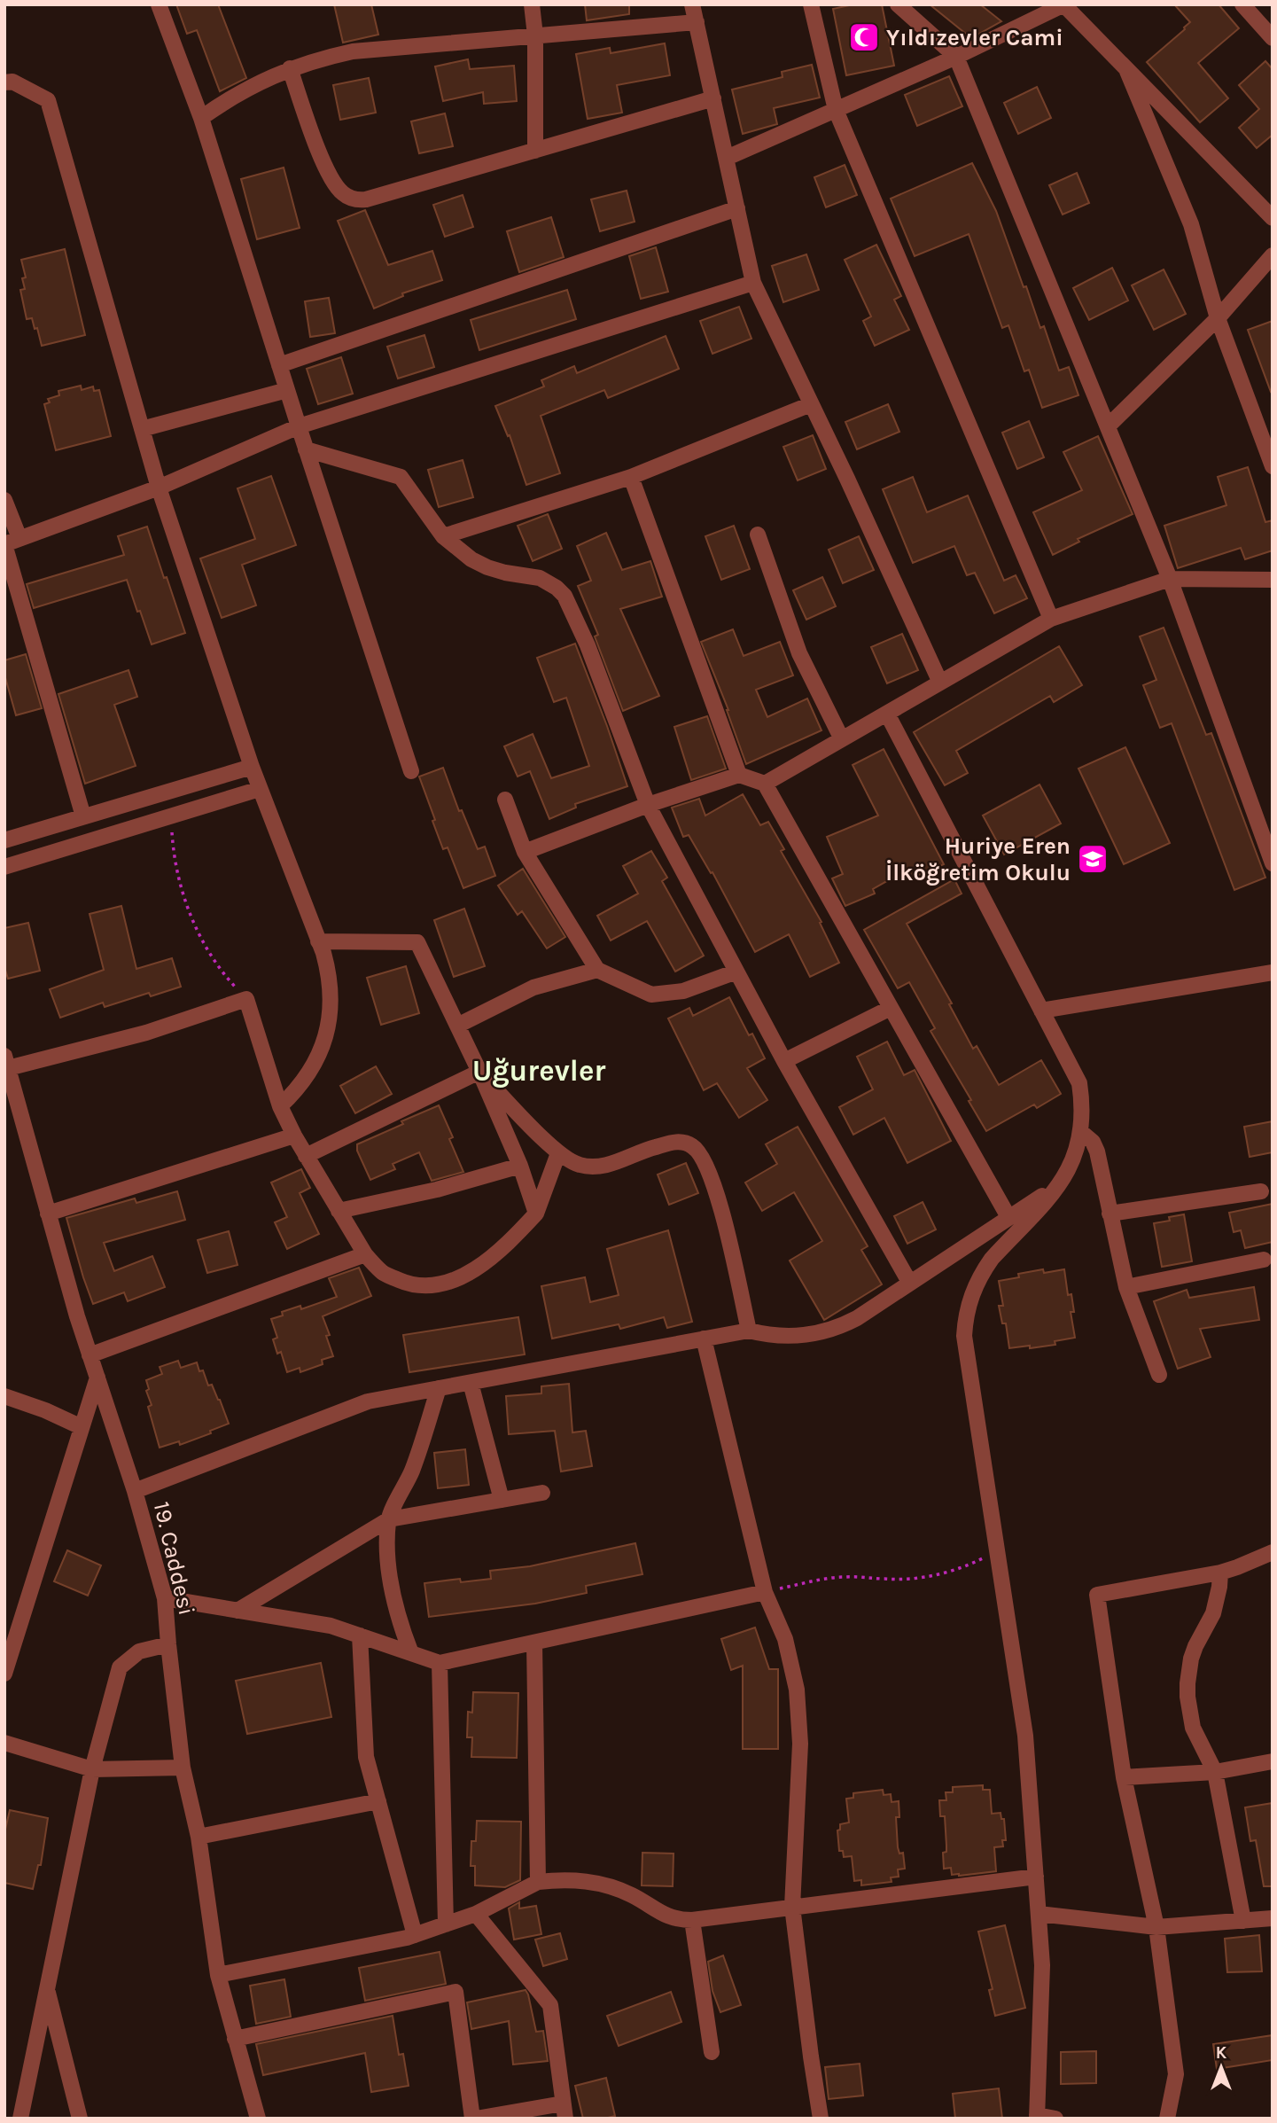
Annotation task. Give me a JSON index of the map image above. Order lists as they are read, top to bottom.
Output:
{
  "streets": {
    "street": ["19. Caddesi"]
  },
  "districts": ["Uğurevler"],
  "places": {
    "mosque": ["Yıldızevler Cami"],
    "school or university": ["Huriye Eren İlköğretim Okulu"]
  },
  "north": "top"
}
